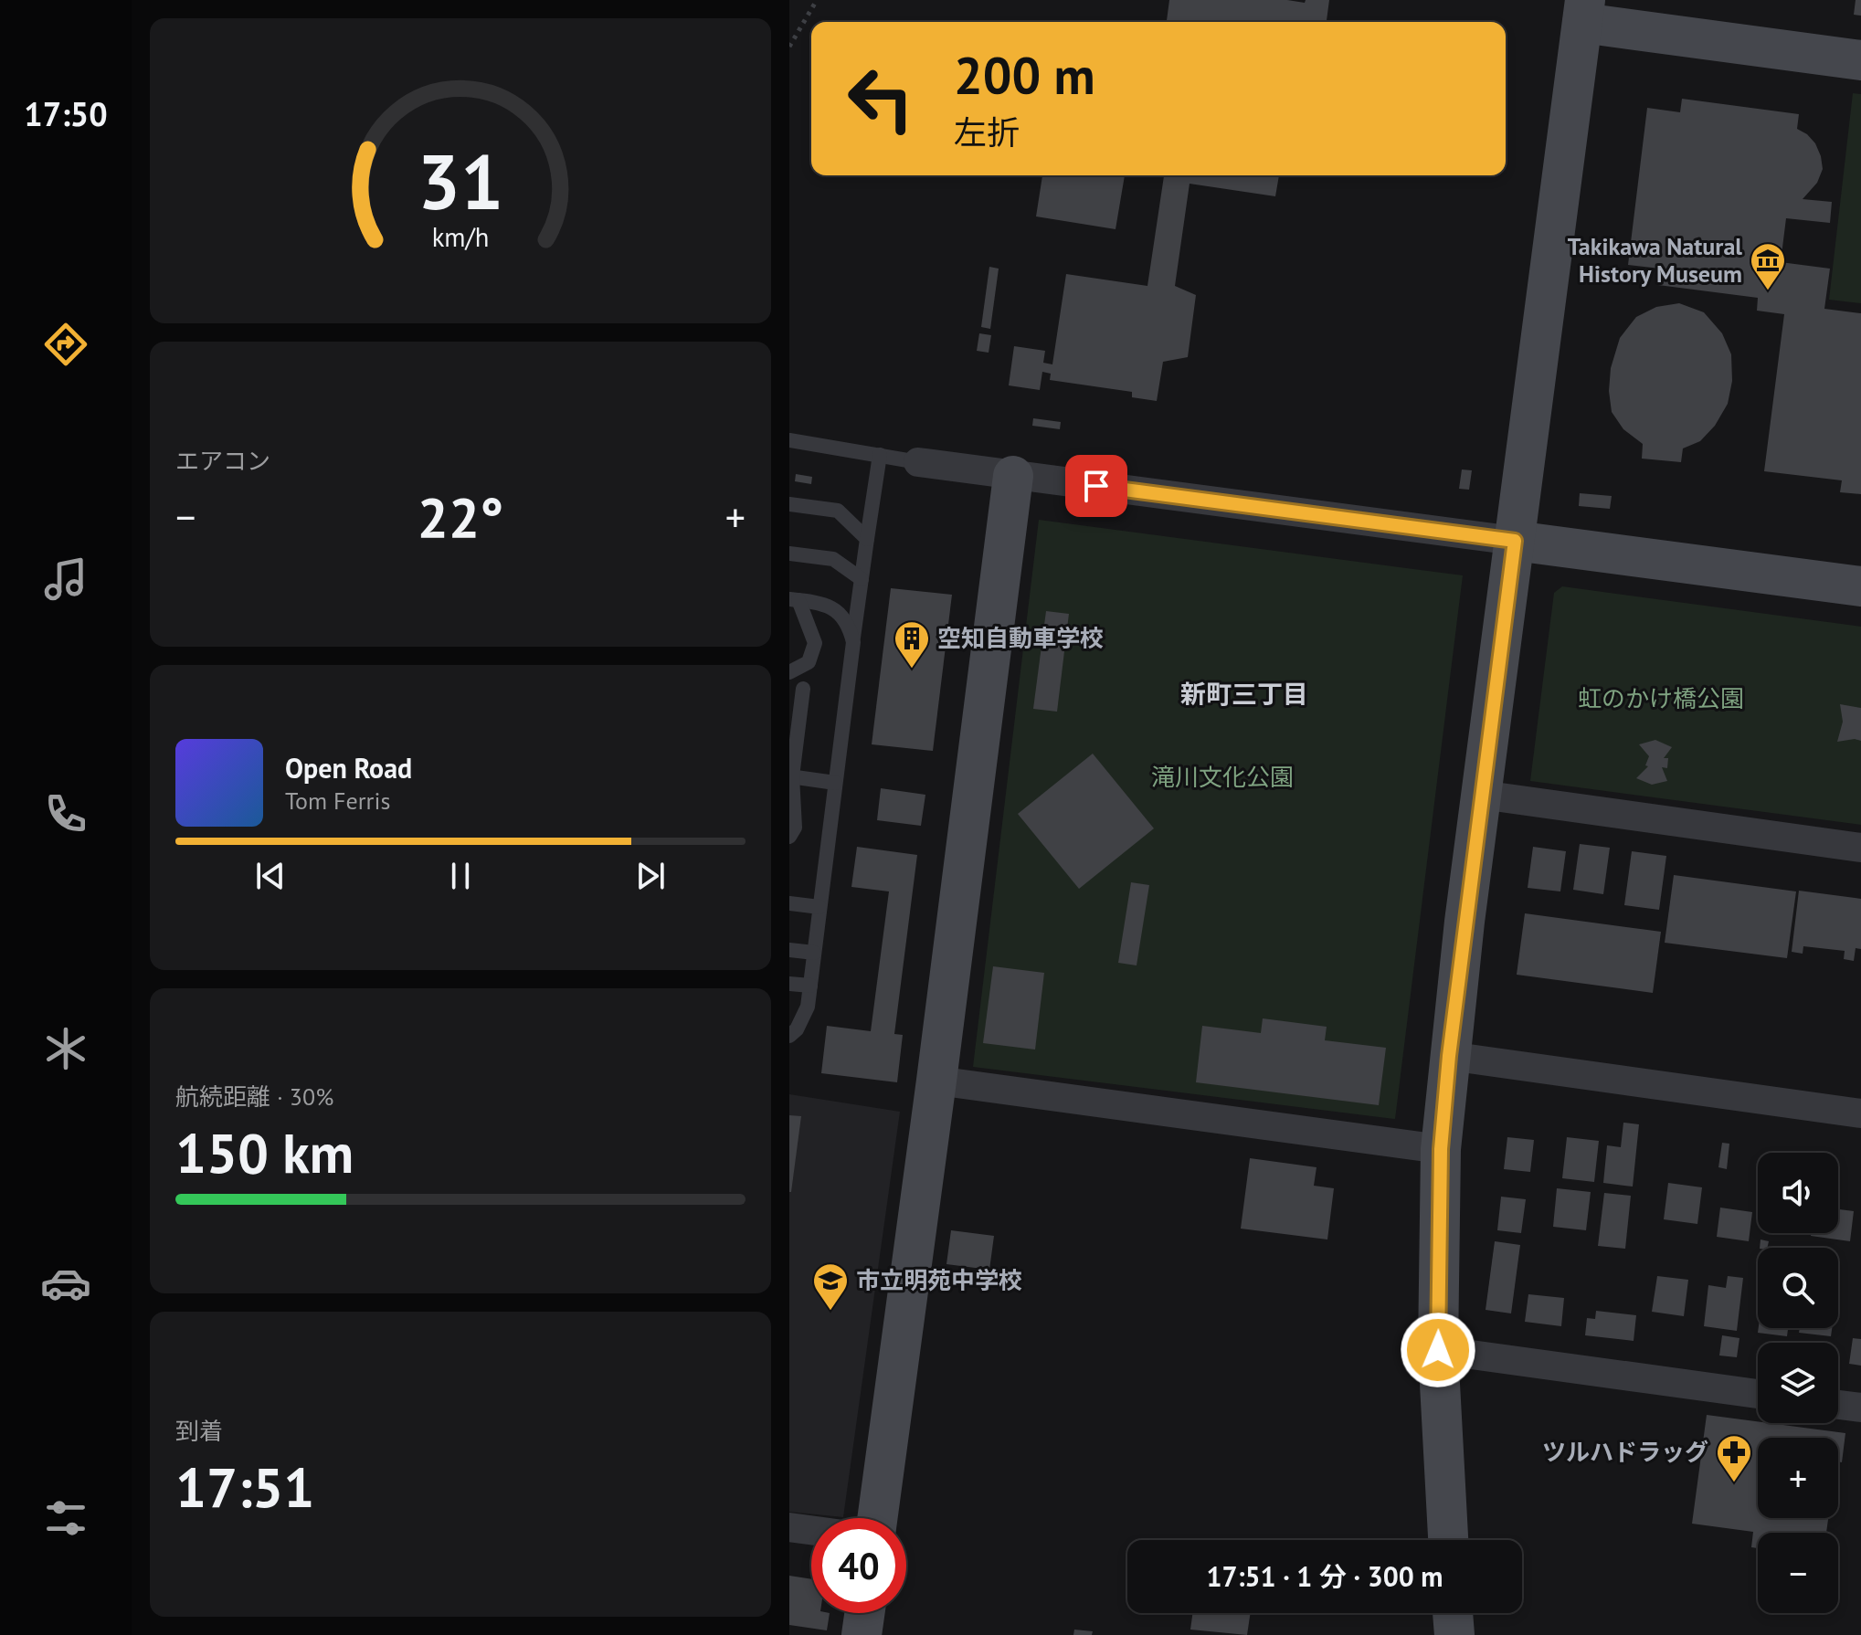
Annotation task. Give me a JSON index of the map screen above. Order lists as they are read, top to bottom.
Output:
{
  "districts": ["新町三丁目"],
  "parks": ["虹のかけ橋公園", "滝川文化公園"],
  "places": {
    "museum": ["Takikawa Natural History Museum"],
    "building": ["空知自動車学校"],
    "school or university": ["市立明苑中学校"],
    "pharmacy": ["ツルハドラッグ"]
  },
  "page": {
    "tabs": "17:50",
    "turn": ["200 m", "左折"],
    "tile": [
      "エアコン",
      ["航続距離 · 30%", "150 km"],
      ["到着", "17:51"]
    ],
    "heat": ["−", "22°", "+"],
    "song": ["Open Road", "Tom Ferris"],
    "map_buttons": ["+", "−"],
    "limit": "40",
    "trip": "17:51 · 1 分 · 300 m",
    "gauge": ["31", "km/h"]
  }
}
